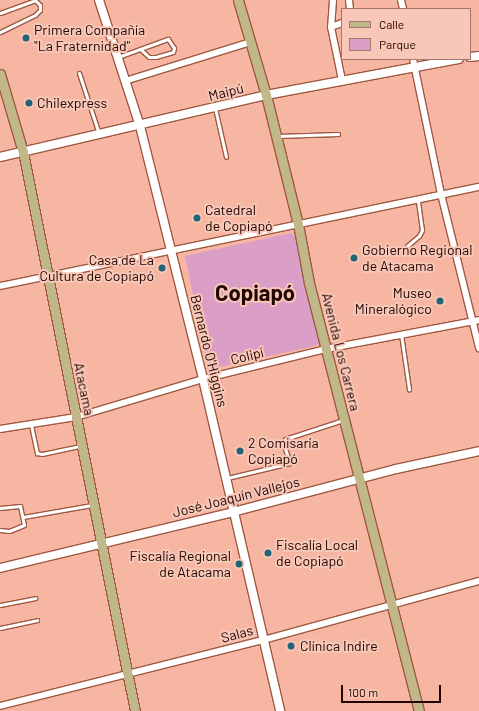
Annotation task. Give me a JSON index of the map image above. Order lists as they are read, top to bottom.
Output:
{
  "streets": {
    "main road": [
      "Maipú",
      "Bernardo O'Higgins",
      "Avenida Los Carrera",
      "Atacama",
      "José Joaquín Vallejos"
    ],
    "street": ["Colipí", "Salas"]
  },
  "crossings": [
    ["Maipú", "Bernardo O'Higgins"],
    ["Maipú", "Avenida Los Carrera"],
    ["Maipú", "Atacama"],
    ["Bernardo O'Higgins", "Colipí"],
    ["Bernardo O'Higgins", "José Joaquín Vallejos"],
    ["Bernardo O'Higgins", "Salas"],
    ["Avenida Los Carrera", "Colipí"],
    ["Avenida Los Carrera", "José Joaquín Vallejos"],
    ["Avenida Los Carrera", "Salas"],
    ["Colipí", "Atacama"],
    ["Atacama", "José Joaquín Vallejos"],
    ["Atacama", "Salas"]
  ],
  "districts": ["Copiapó"],
  "places": [
    "Primera Compañía \"La Fraternidad\"",
    "Chilexpress",
    "Catedral de Copiapó",
    "Gobierno Regional de Atacama",
    "Casa de La Cultura de Copiapó",
    "Museo Mineralógico",
    "2 Comisaría Copiapó",
    "Fiscalía Local de Copiapó",
    "Fiscalía Regional de Atacama",
    "Clínica Indire"
  ],
  "legend": ["Calle", "Parque"],
  "scale_bar": "100 m"
}
